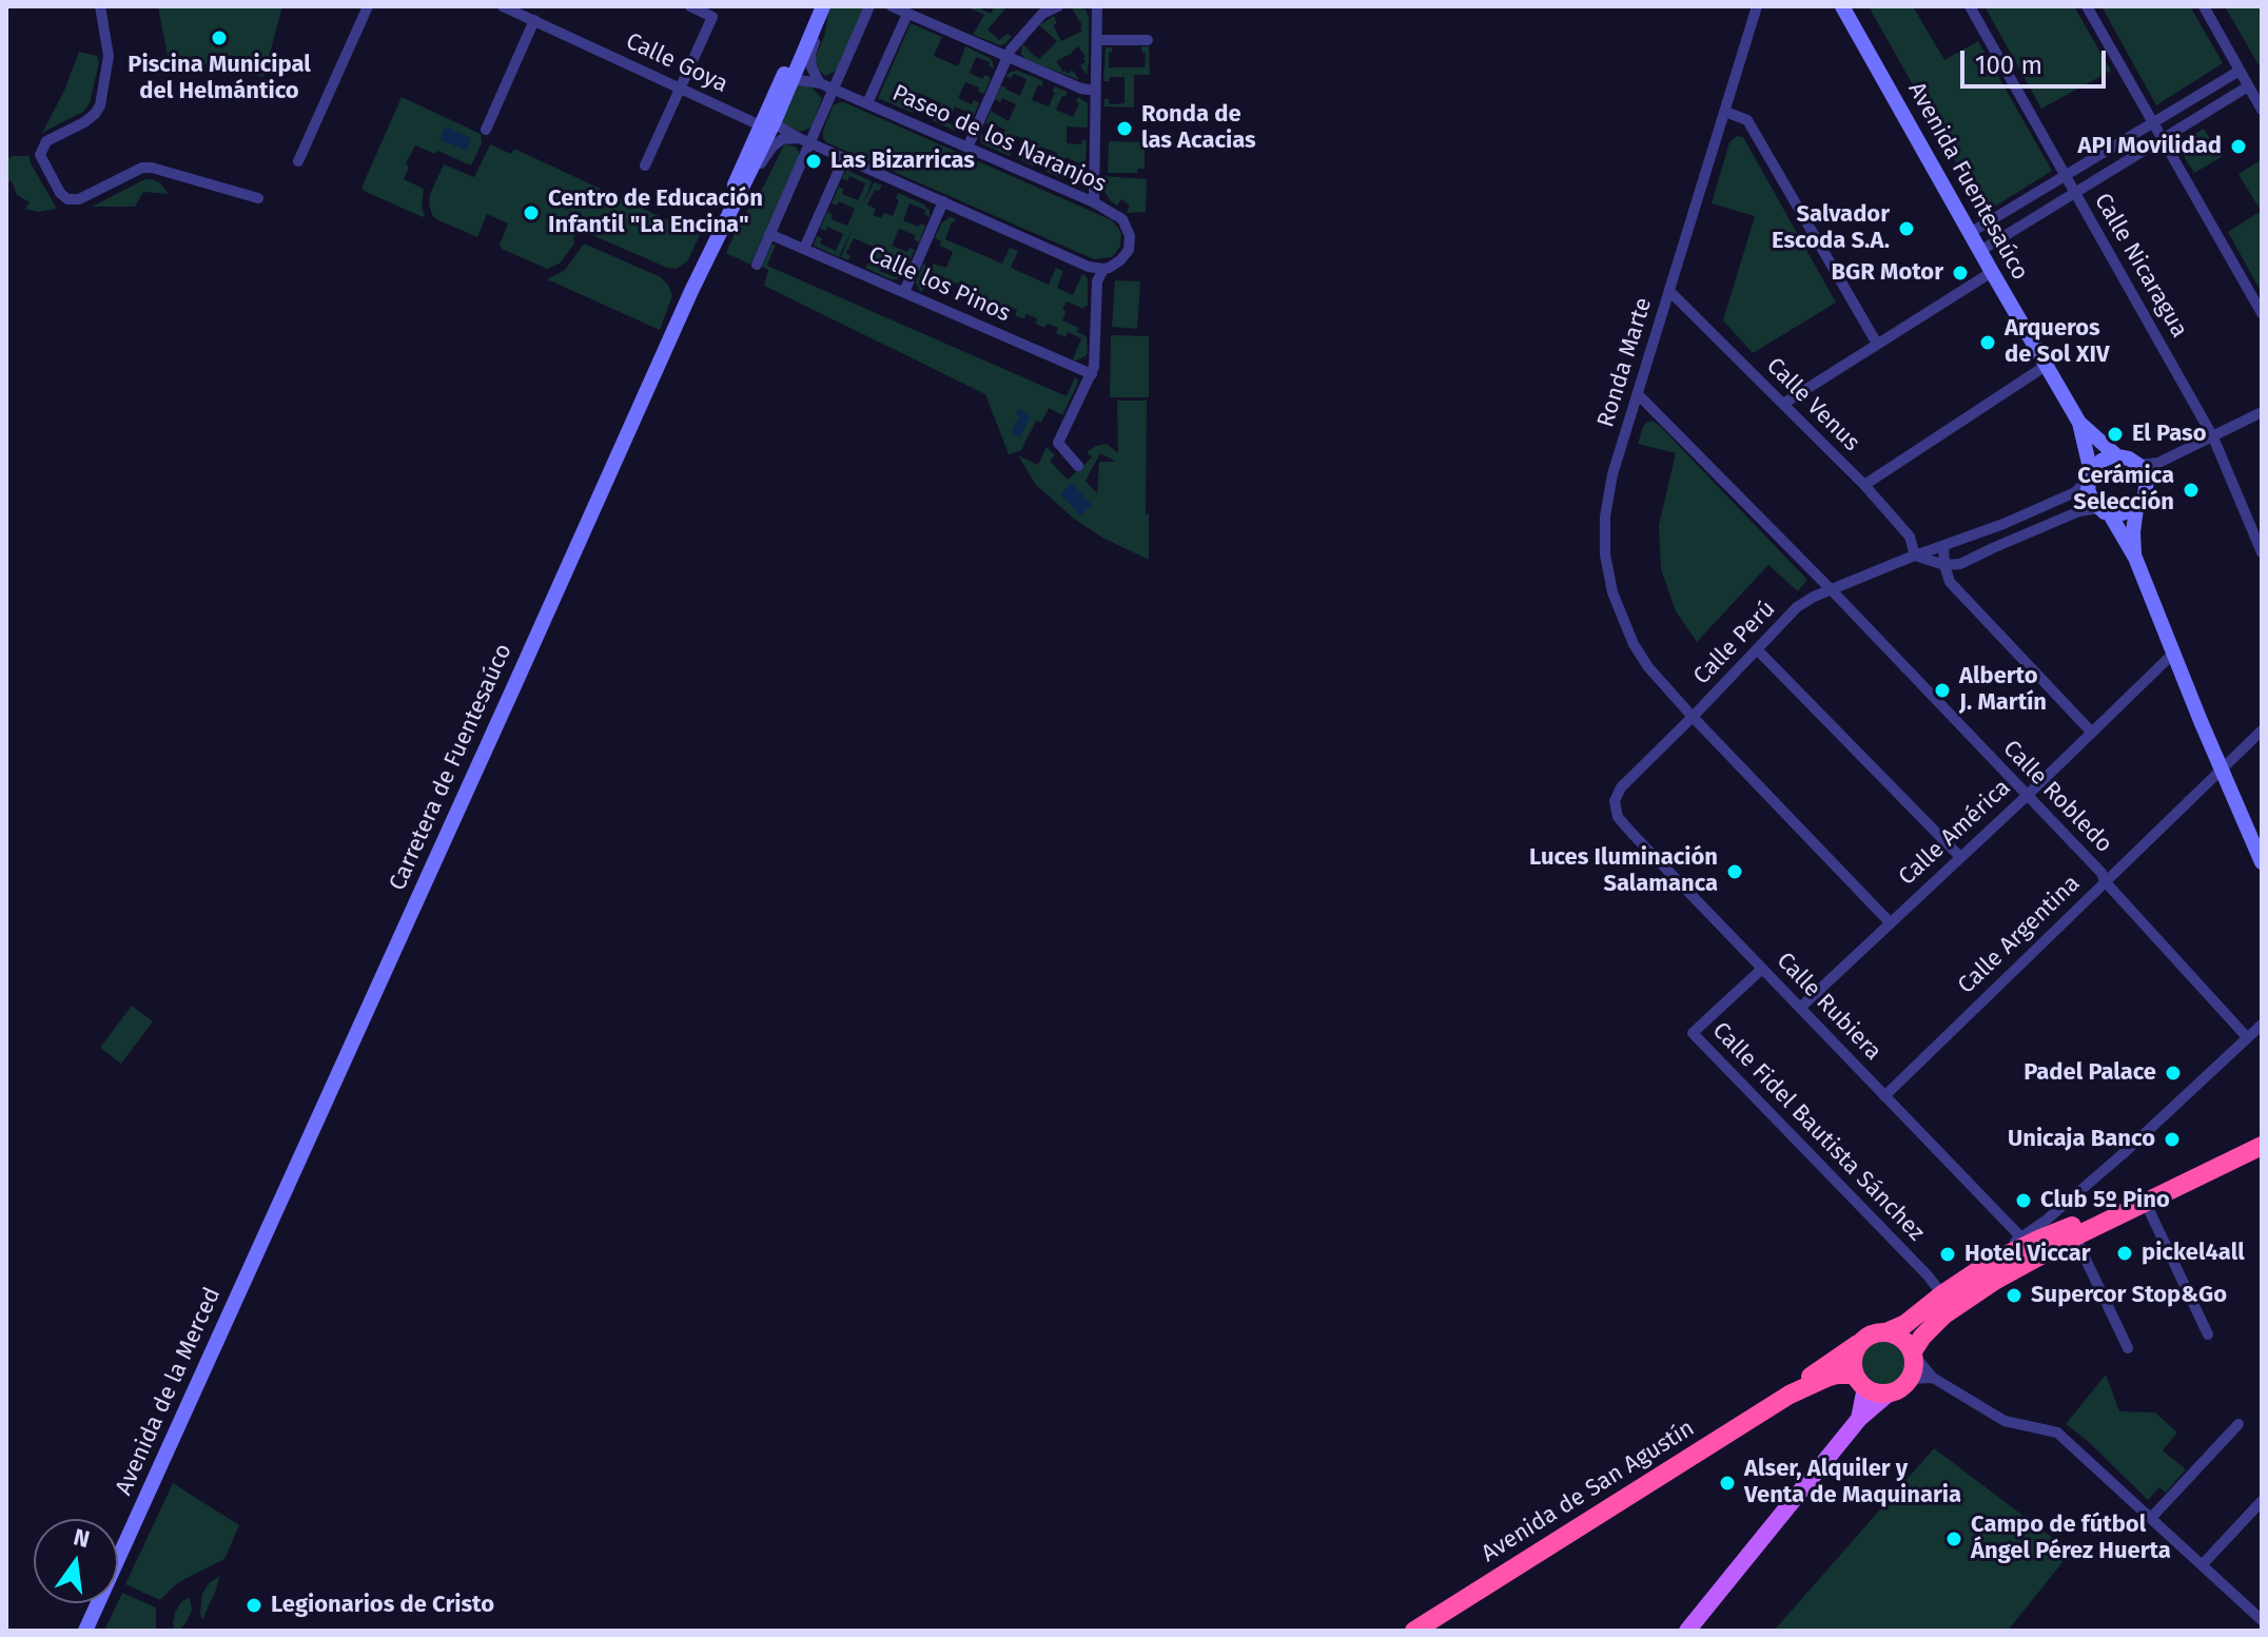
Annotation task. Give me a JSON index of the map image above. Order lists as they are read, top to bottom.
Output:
{
  "streets": {
    "highway": ["Avenida de San Agustín"],
    "main road": ["Avenida Fuentesaúco", "Carretera de Fuentesaúco", "Avenida de la Merced"],
    "street": [
      "Calle Goya",
      "Paseo de los Naranjos",
      "Calle Nicaragua",
      "Calle los Pinos",
      "Ronda Marte",
      "Calle Venus",
      "Calle Perú",
      "Calle Robledo",
      "Calle América",
      "Calle Argentina",
      "Calle Rubiera",
      "Calle Fidel Bautista Sánchez"
    ]
  },
  "crossings": [
    ["Calle Goya", "Carretera de Fuentesaúco"],
    ["Avenida Fuentesaúco", "Calle Perú"],
    ["Ronda Marte", "Calle Venus"],
    ["Ronda Marte", "Calle Perú"],
    ["Ronda Marte", "Calle Robledo"],
    ["Ronda Marte", "Calle América"],
    ["Calle Venus", "Calle Perú"],
    ["Calle Perú", "Calle Robledo"],
    ["Calle Perú", "Calle Rubiera"],
    ["Carretera de Fuentesaúco", "Avenida de la Merced"],
    ["Calle Robledo", "Calle América"],
    ["Calle Robledo", "Calle Argentina"],
    ["Calle América", "Calle Rubiera"],
    ["Calle Argentina", "Calle Rubiera"],
    ["Calle Rubiera", "Calle Fidel Bautista Sánchez"]
  ],
  "places": [
    "Piscina Municipal del Helmántico",
    "Ronda de las Acacias",
    "API Movilidad",
    "Las Bizarricas",
    "Centro de Educación Infantil \"La Encina\"",
    "Salvador Escoda S.A.",
    "BGR Motor",
    "Arqueros de Sol XIV",
    "El Paso",
    "Cerámica Selección",
    "Alberto J. Martín",
    "Luces Iluminación Salamanca",
    "Padel Palace",
    "Unicaja Banco",
    "Club 5º Pino",
    "pickel4all",
    "Hotel Viccar",
    "Supercor Stop&Go",
    "Alser, Alquiler y Venta de Maquinaria",
    "Campo de fútbol Ángel Pérez Huerta",
    "Legionarios de Cristo"
  ],
  "scale_bar": "100 m",
  "north": "top"
}
